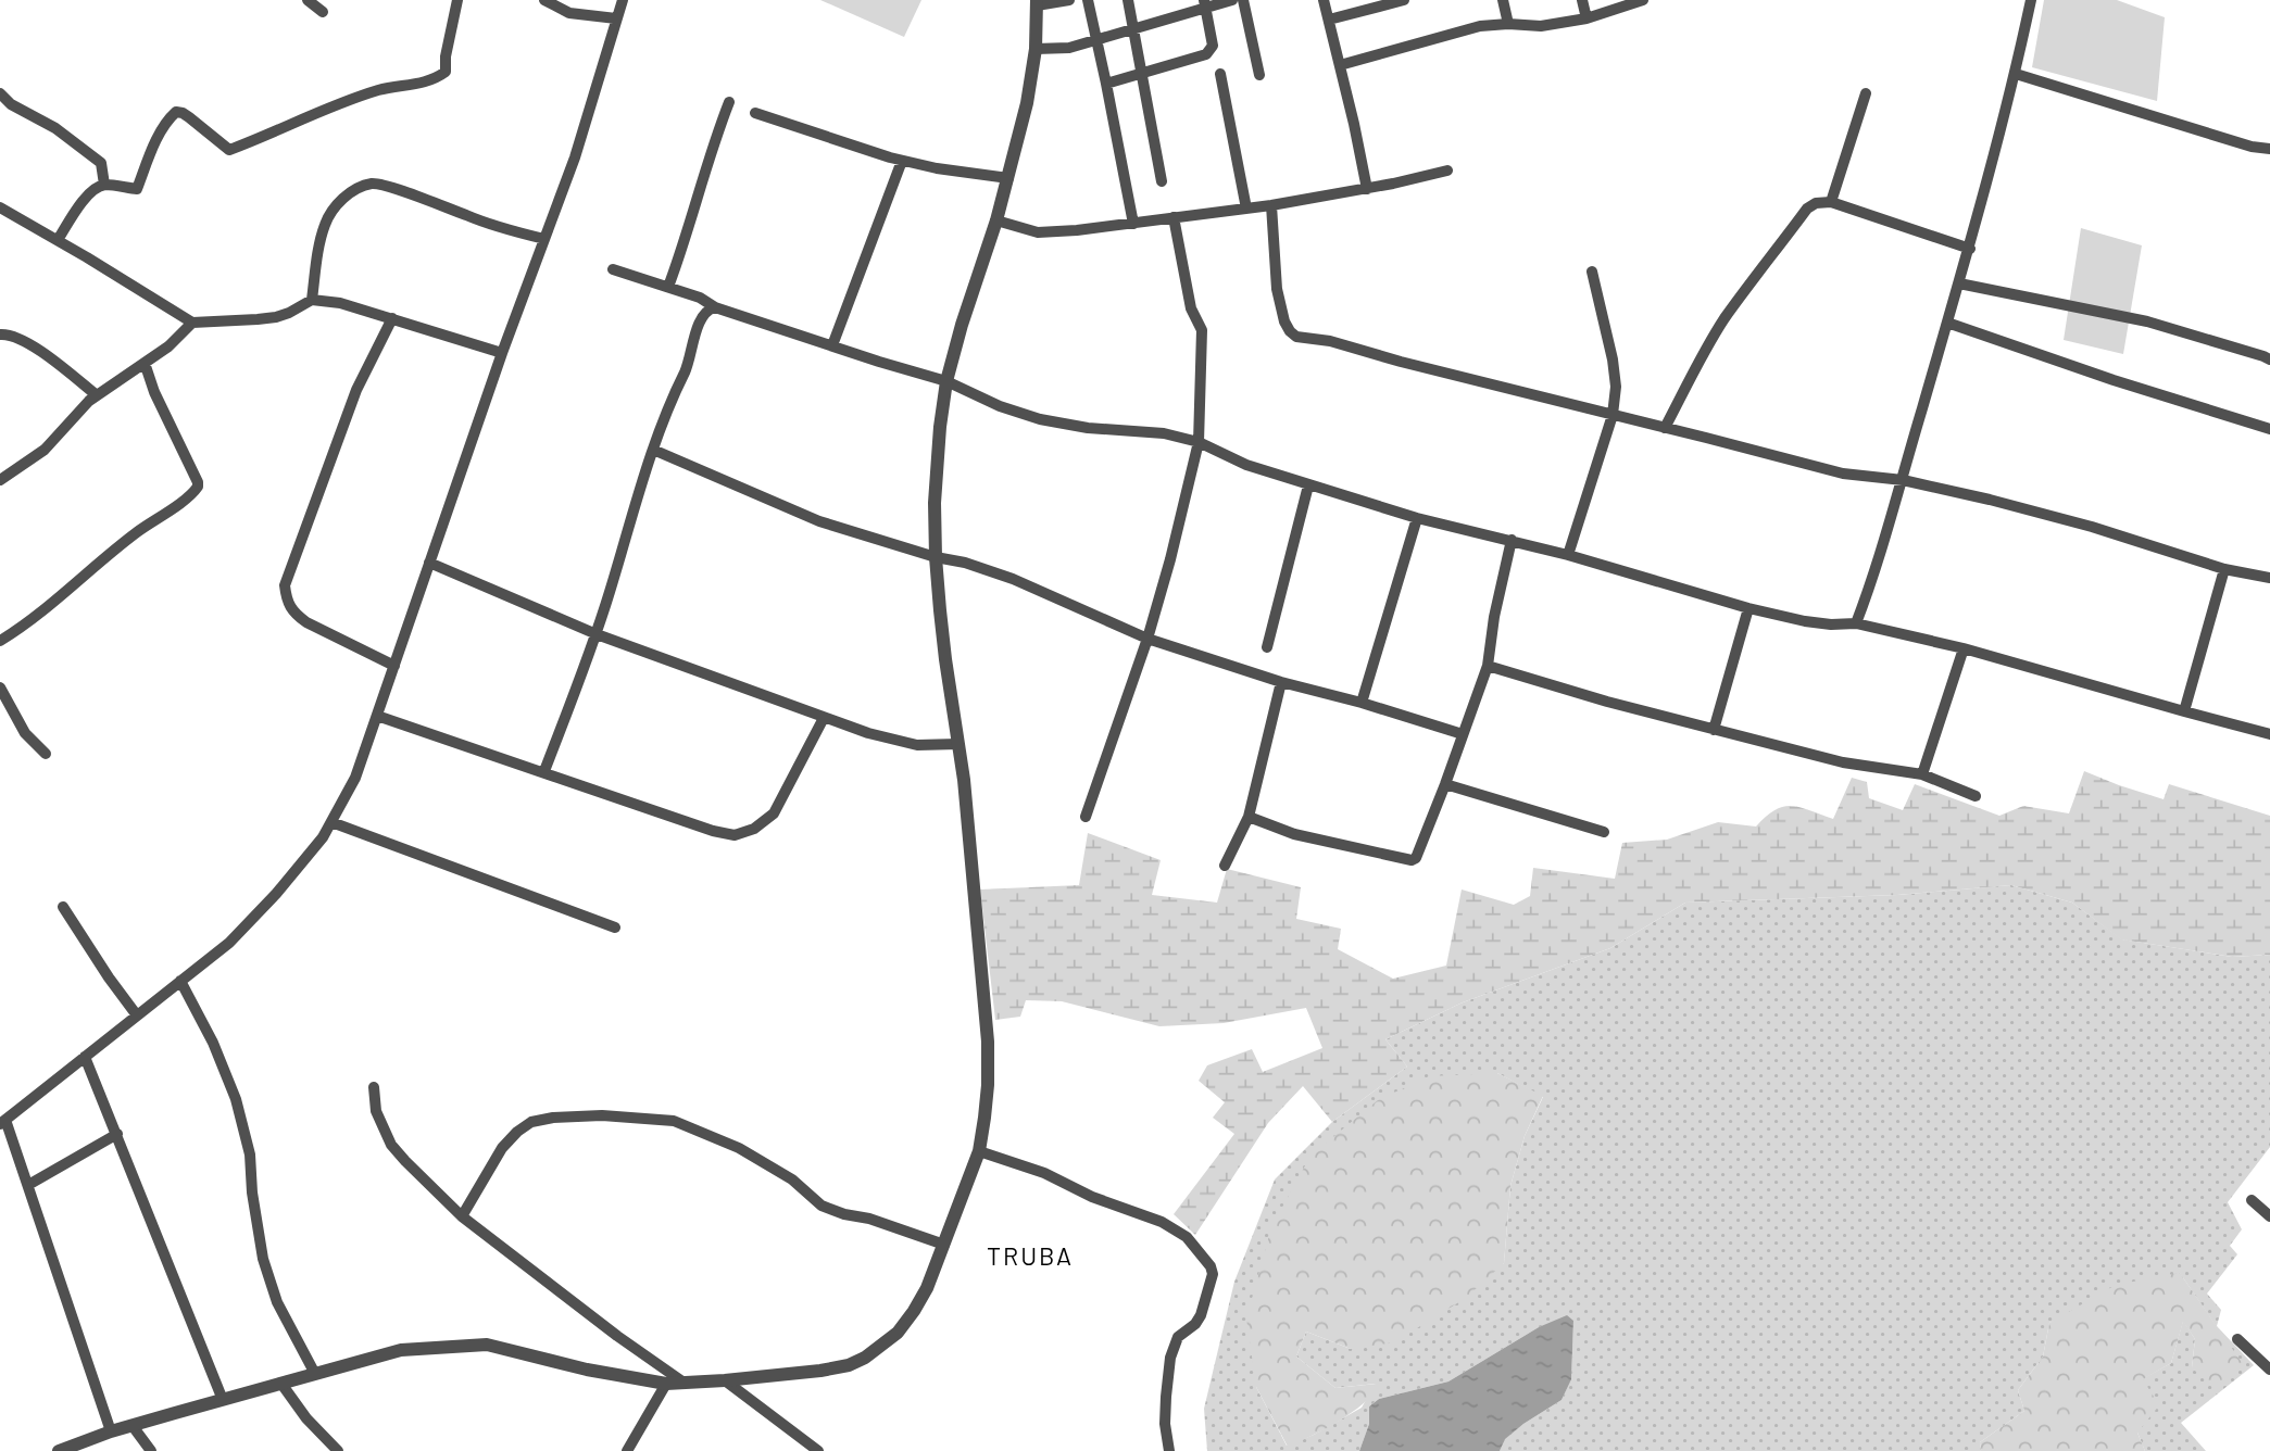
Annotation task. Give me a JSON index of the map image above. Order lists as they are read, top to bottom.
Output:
{
  "districts": ["TRUBA"]
}
